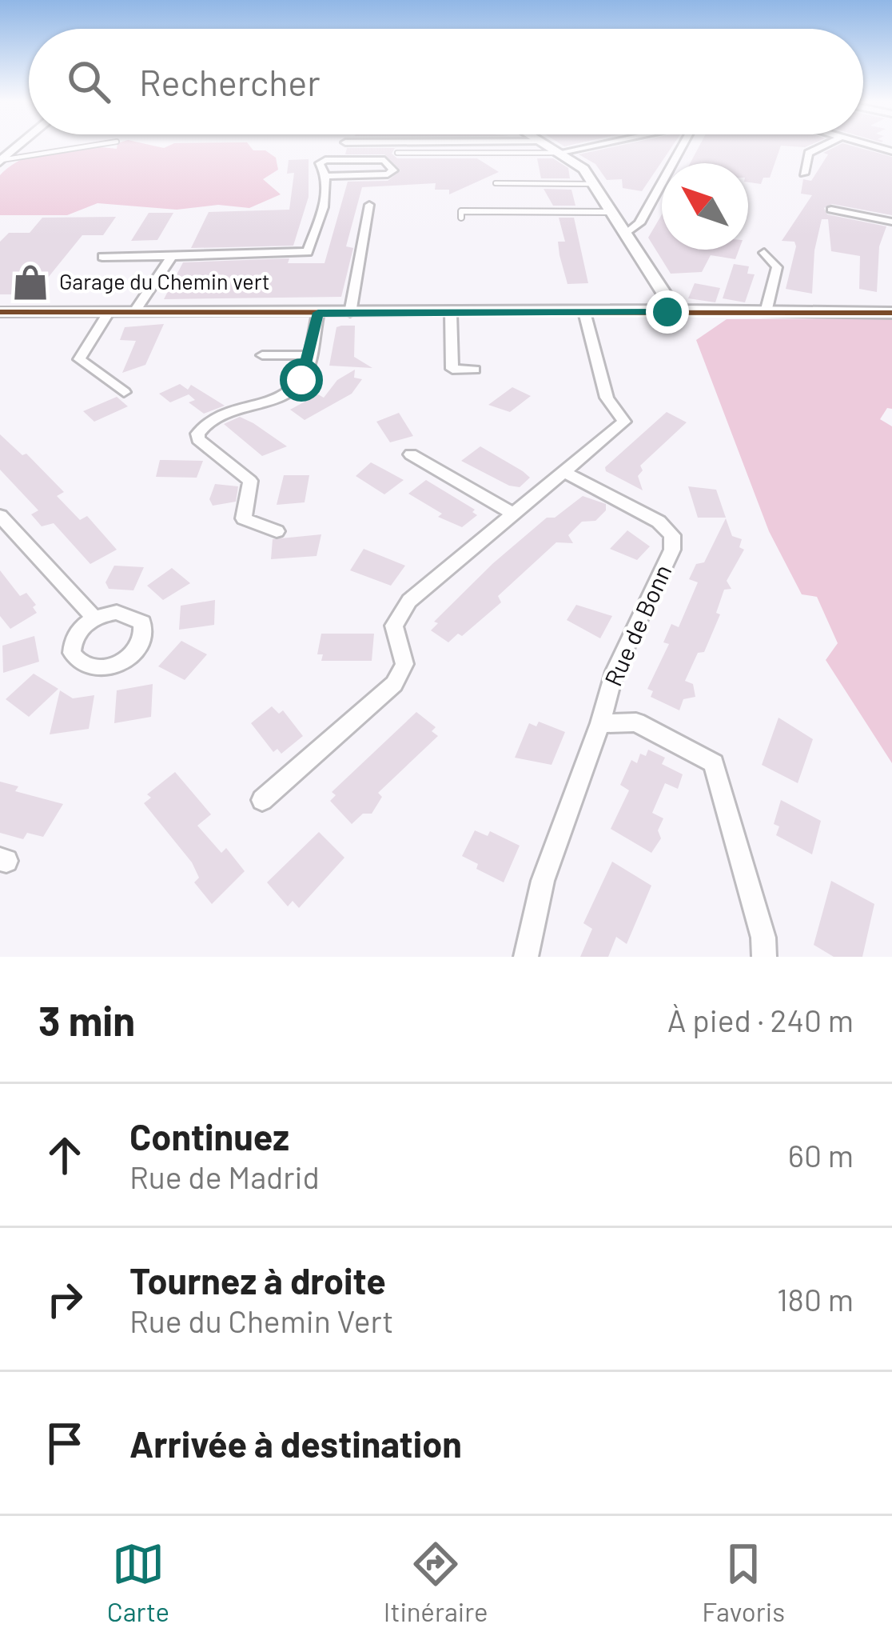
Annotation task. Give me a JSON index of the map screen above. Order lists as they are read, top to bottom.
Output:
{
  "streets": {
    "street": ["Rue de Bonn"]
  },
  "places": {
    "shop": ["Garage du Chemin vert"]
  },
  "north": "top left",
  "page": {
    "search": "Rechercher",
    "heading": ["3 min", "À pied · 240 m"],
    "list": [
      ["Continuez", "Rue de Madrid", "60 m"],
      ["Tournez à droite", "Rue du Chemin Vert", "180 m"],
      "Arrivée à destination"
    ],
    "nav": ["Carte", "Itinéraire", "Favoris"]
  }
}
